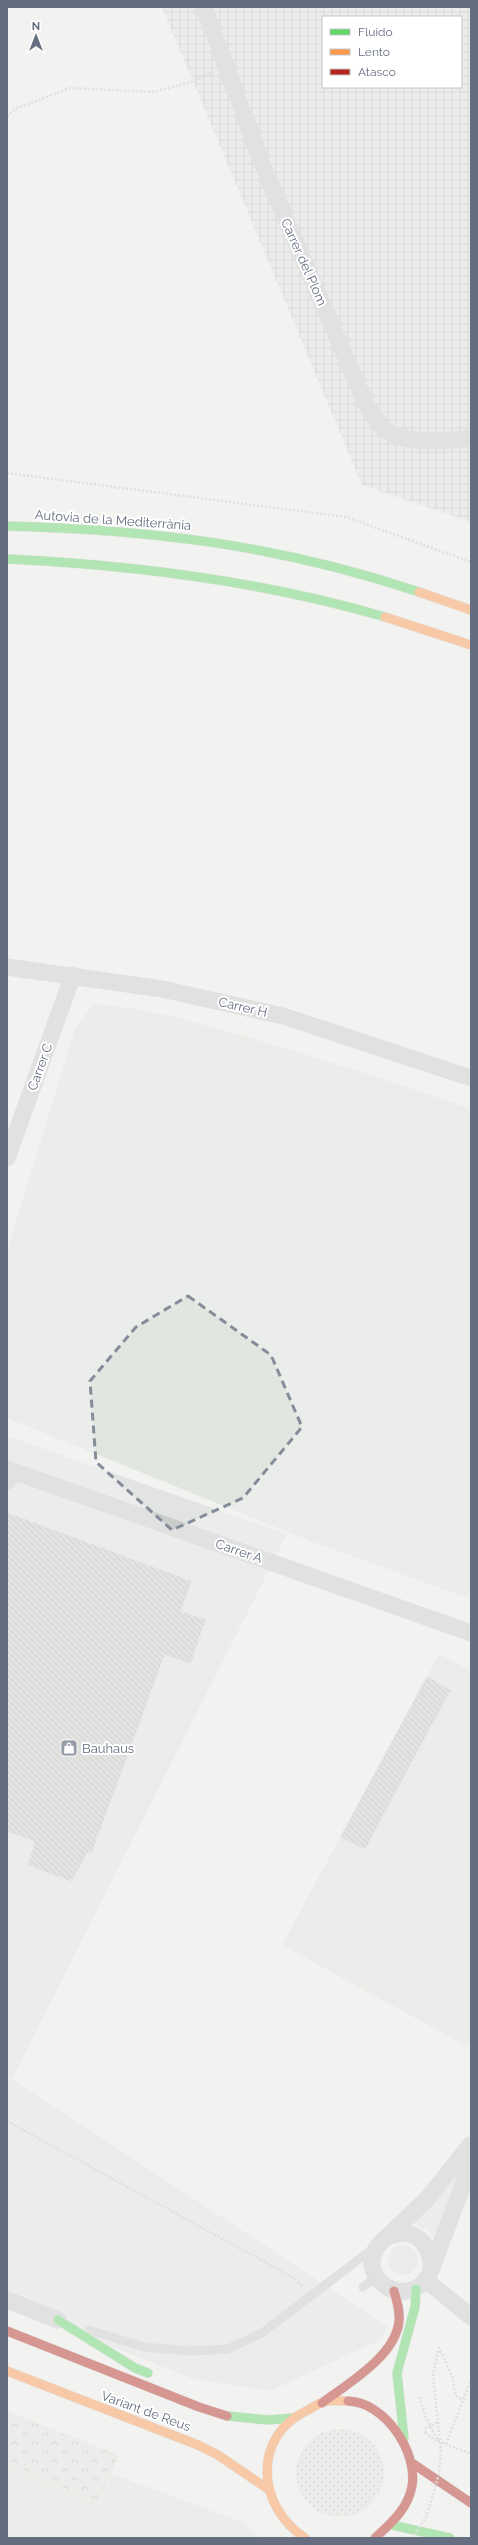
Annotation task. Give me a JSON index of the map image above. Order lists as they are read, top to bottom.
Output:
{
  "streets": {
    "highway": ["Autovia de la Mediterrània", "Variant de Reus"],
    "street": [
      "Carrer del Plom",
      "Carrer H",
      "Carrer C",
      "Carrer A"
    ]
  },
  "crossings": [
    ["Carrer H", "Carrer C"]
  ],
  "places": {
    "shop": ["Bauhaus"]
  },
  "legend": ["Fluido", "Lento", "Atasco"],
  "north": "top"
}
